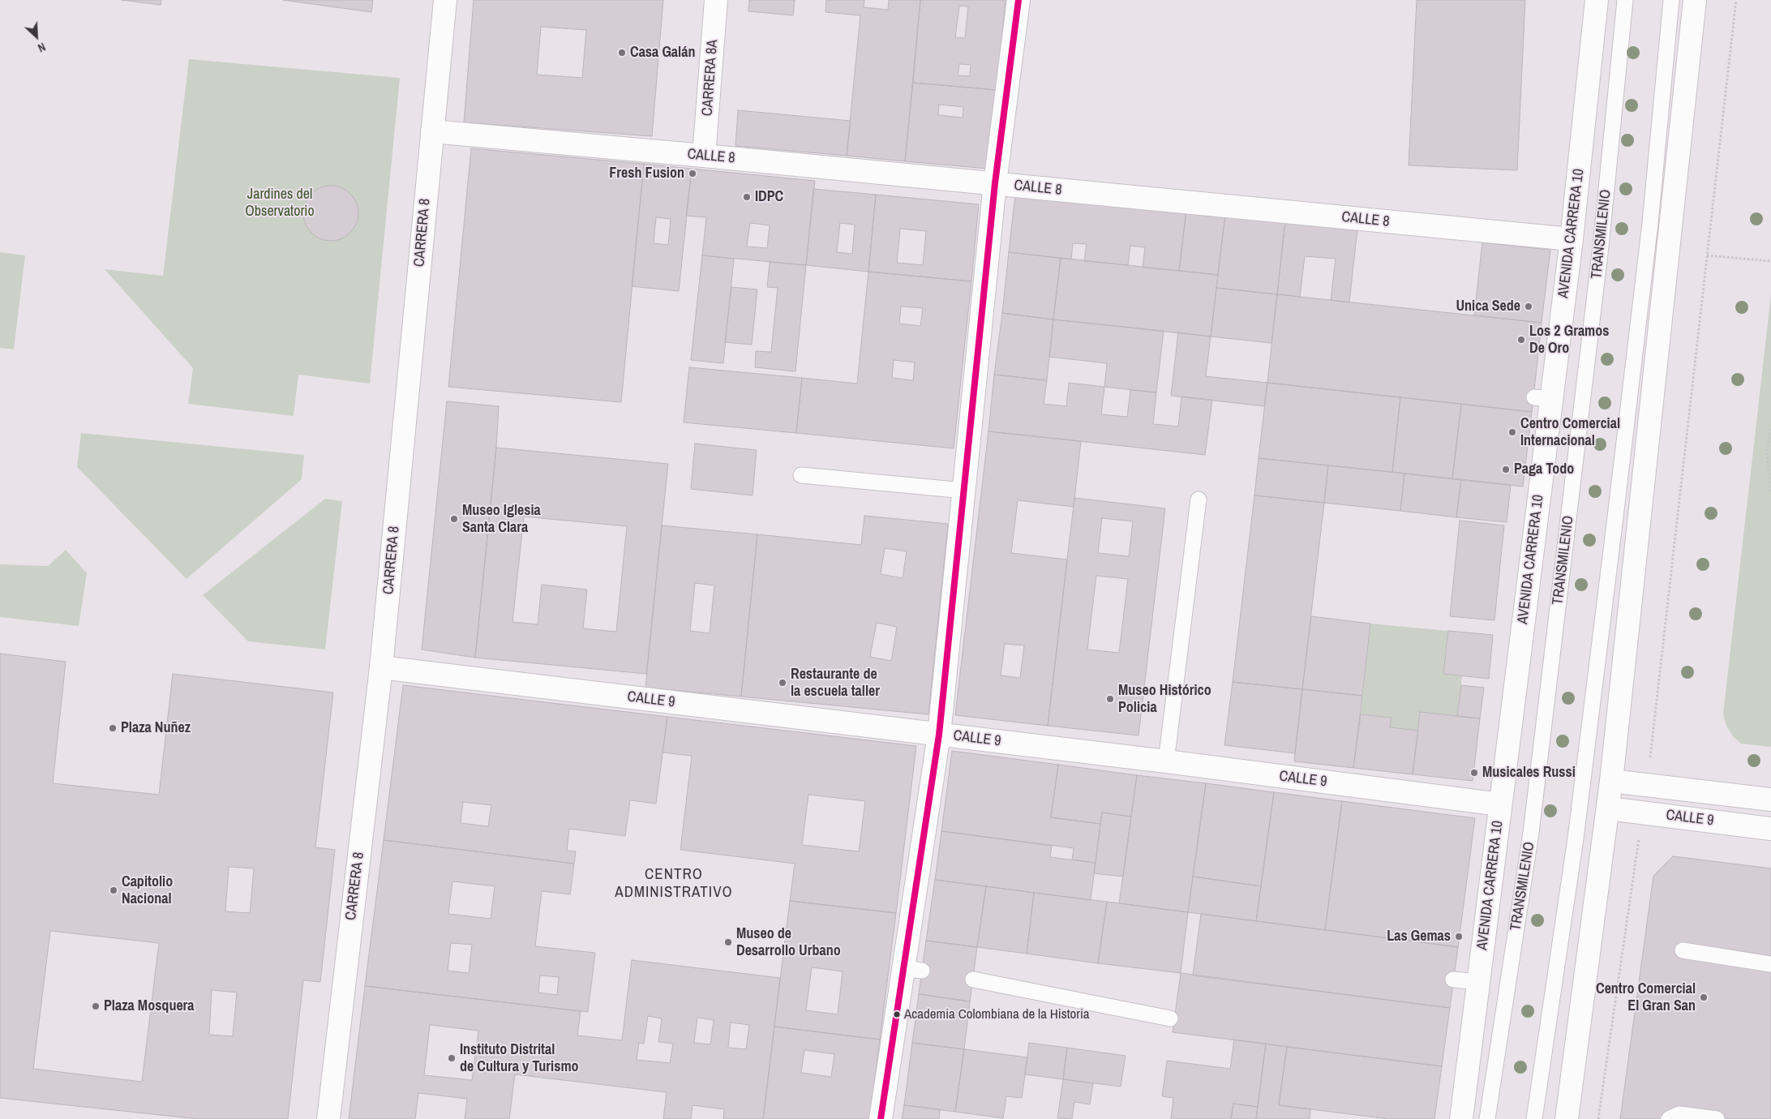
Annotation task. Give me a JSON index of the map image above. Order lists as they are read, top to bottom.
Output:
{
  "streets": {
    "street": [
      "CARRERA 8A",
      "CALLE 8",
      "CARRERA 8",
      "AVENIDA CARRERA 10",
      "CALLE 9"
    ],
    "lane": ["TRANSMILENIO"]
  },
  "crossings": [
    ["CARRERA 8A", "CALLE 8"],
    ["CALLE 8", "CARRERA 8"],
    ["CALLE 8", "AVENIDA CARRERA 10"],
    ["CARRERA 8", "CALLE 9"],
    ["AVENIDA CARRERA 10", "CALLE 9"]
  ],
  "districts": ["CENTRO ADMINISTRATIVO"],
  "parks": ["Jardines del Observatorio"],
  "places": [
    "Casa Galán",
    "Fresh Fusion",
    "IDPC",
    "Unica Sede",
    "Los 2 Gramos De Oro",
    "Centro Comercial Internacional",
    "Paga Todo",
    "Museo Iglesia Santa Clara",
    "Restaurante de la escuela taller",
    "Museo Histórico Policia",
    "Plaza Nuñez",
    "Musicales Russi",
    "Capitolio Nacional",
    "Las Gemas",
    "Museo de Desarrollo Urbano",
    "Centro Comercial El Gran San",
    "Plaza Mosquera",
    "Academia Colombiana de la Historia",
    "Instituto Distrital de Cultura y Turismo"
  ],
  "north": "bottom right"
}
